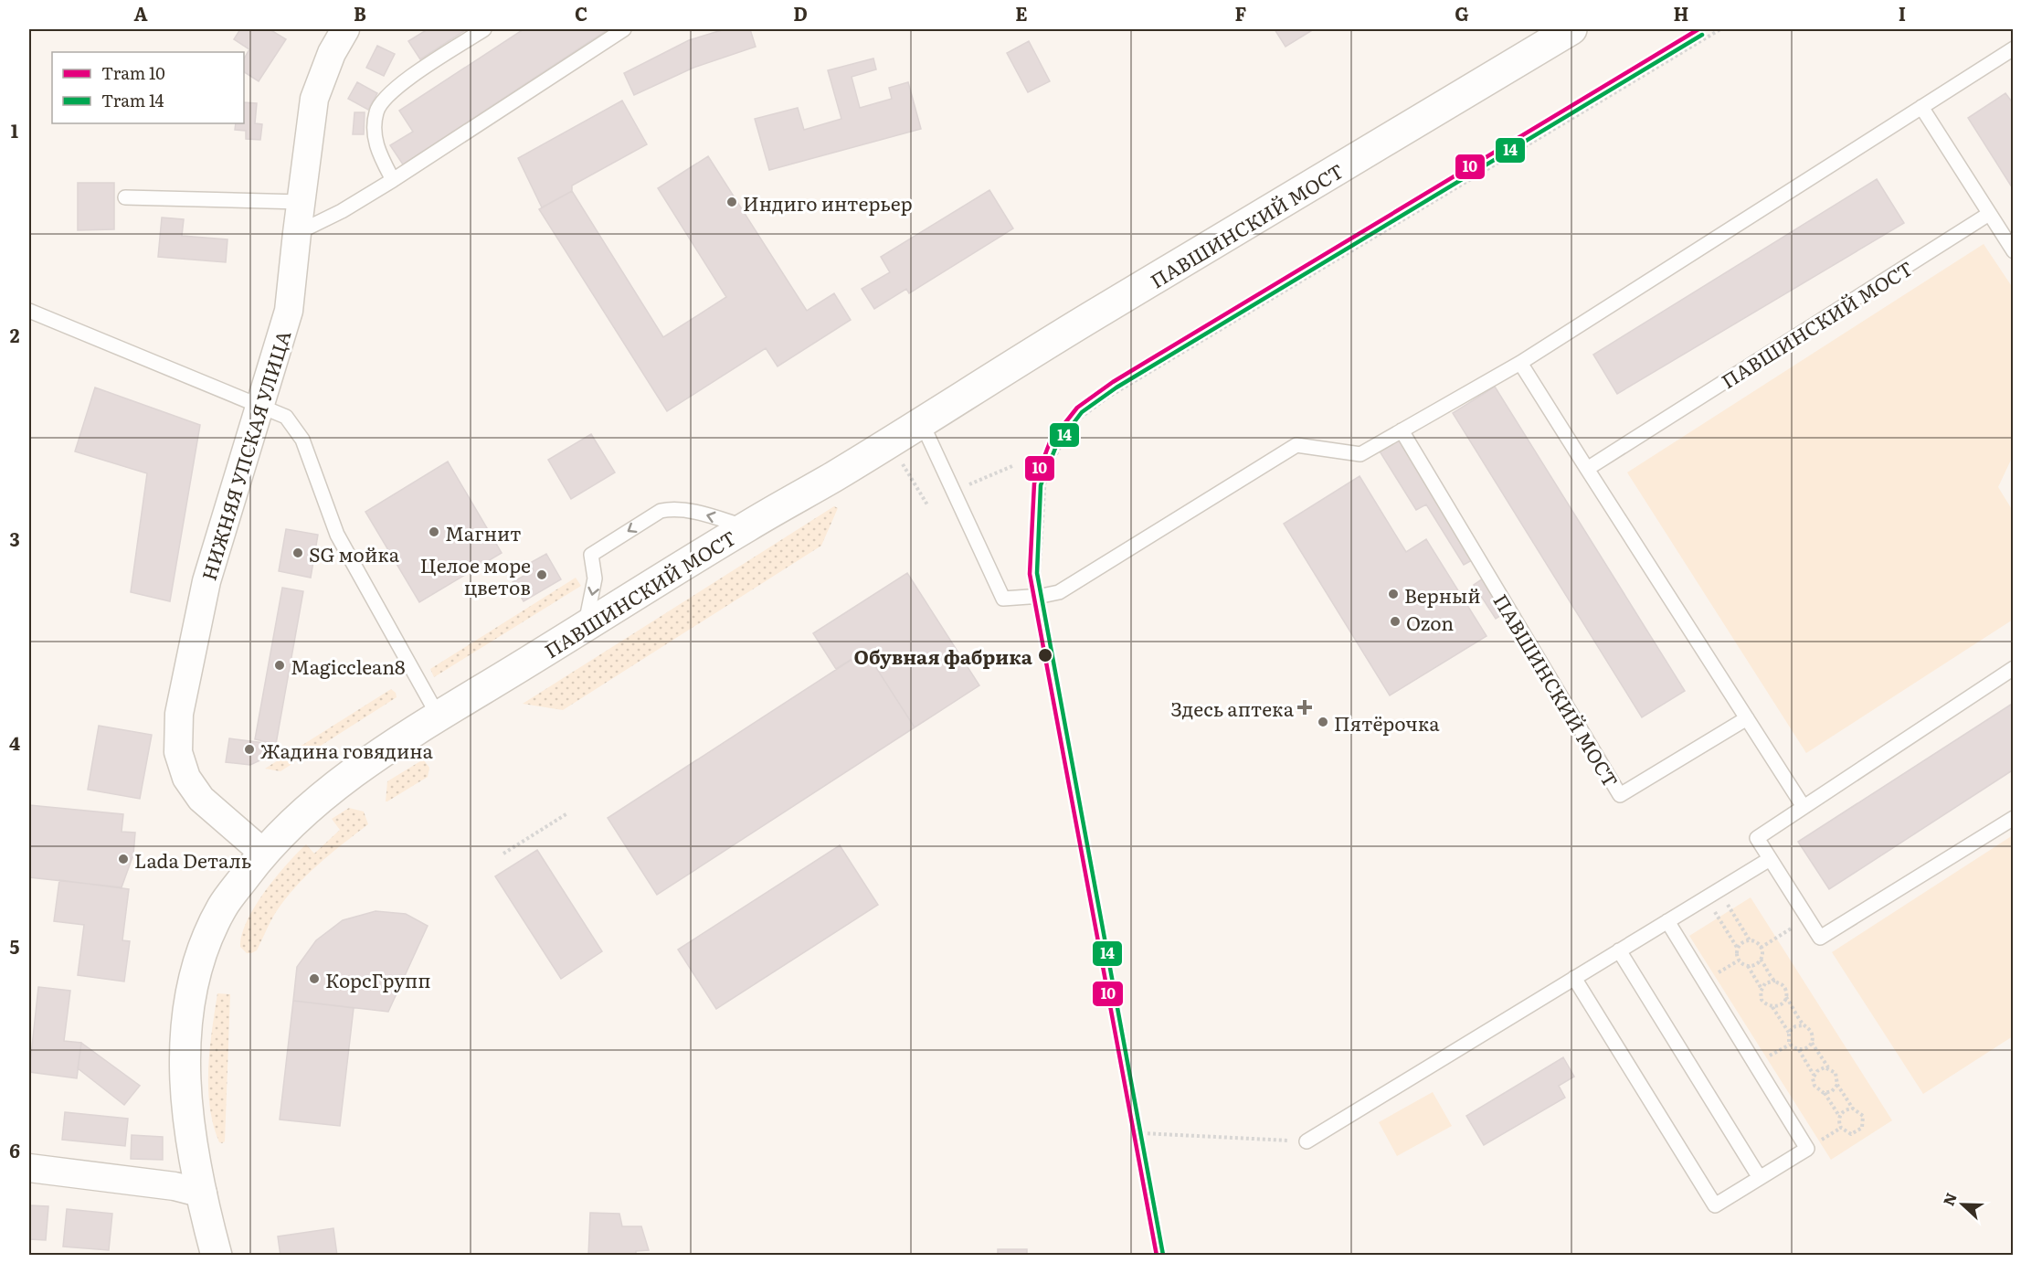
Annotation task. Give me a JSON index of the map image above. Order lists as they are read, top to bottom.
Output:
{
  "streets": {
    "main road": ["ПАВШИНСКИЙ МОСТ"],
    "street": ["НИЖНЯЯ УПСКАЯ УЛИЦА"]
  },
  "crossings": [
    ["ПАВШИНСКИЙ МОСТ", "НИЖНЯЯ УПСКАЯ УЛИЦА"]
  ],
  "places": {
    "other": [
      "Индиго интерьер",
      "Магнит",
      "SG мойка",
      "Целое море цветов",
      "Верный",
      "Ozon",
      "Обувная фабрика",
      "Magicclean8",
      "Пятёрочка",
      "Жадина говядина",
      "Lada Dеталь",
      "КорсГрупп"
    ],
    "health": ["Здесь аптека"]
  },
  "lines": ["tram line 10", "tram line 14"],
  "legend": ["Tram 10", "Tram 14"],
  "north": "left",
  "grid": {
    "columns": [
      "A",
      "B",
      "C",
      "D",
      "E",
      "F",
      "G",
      "H",
      "I"
    ],
    "rows": [
      "1",
      "2",
      "3",
      "4",
      "5",
      "6"
    ]
  }
}
